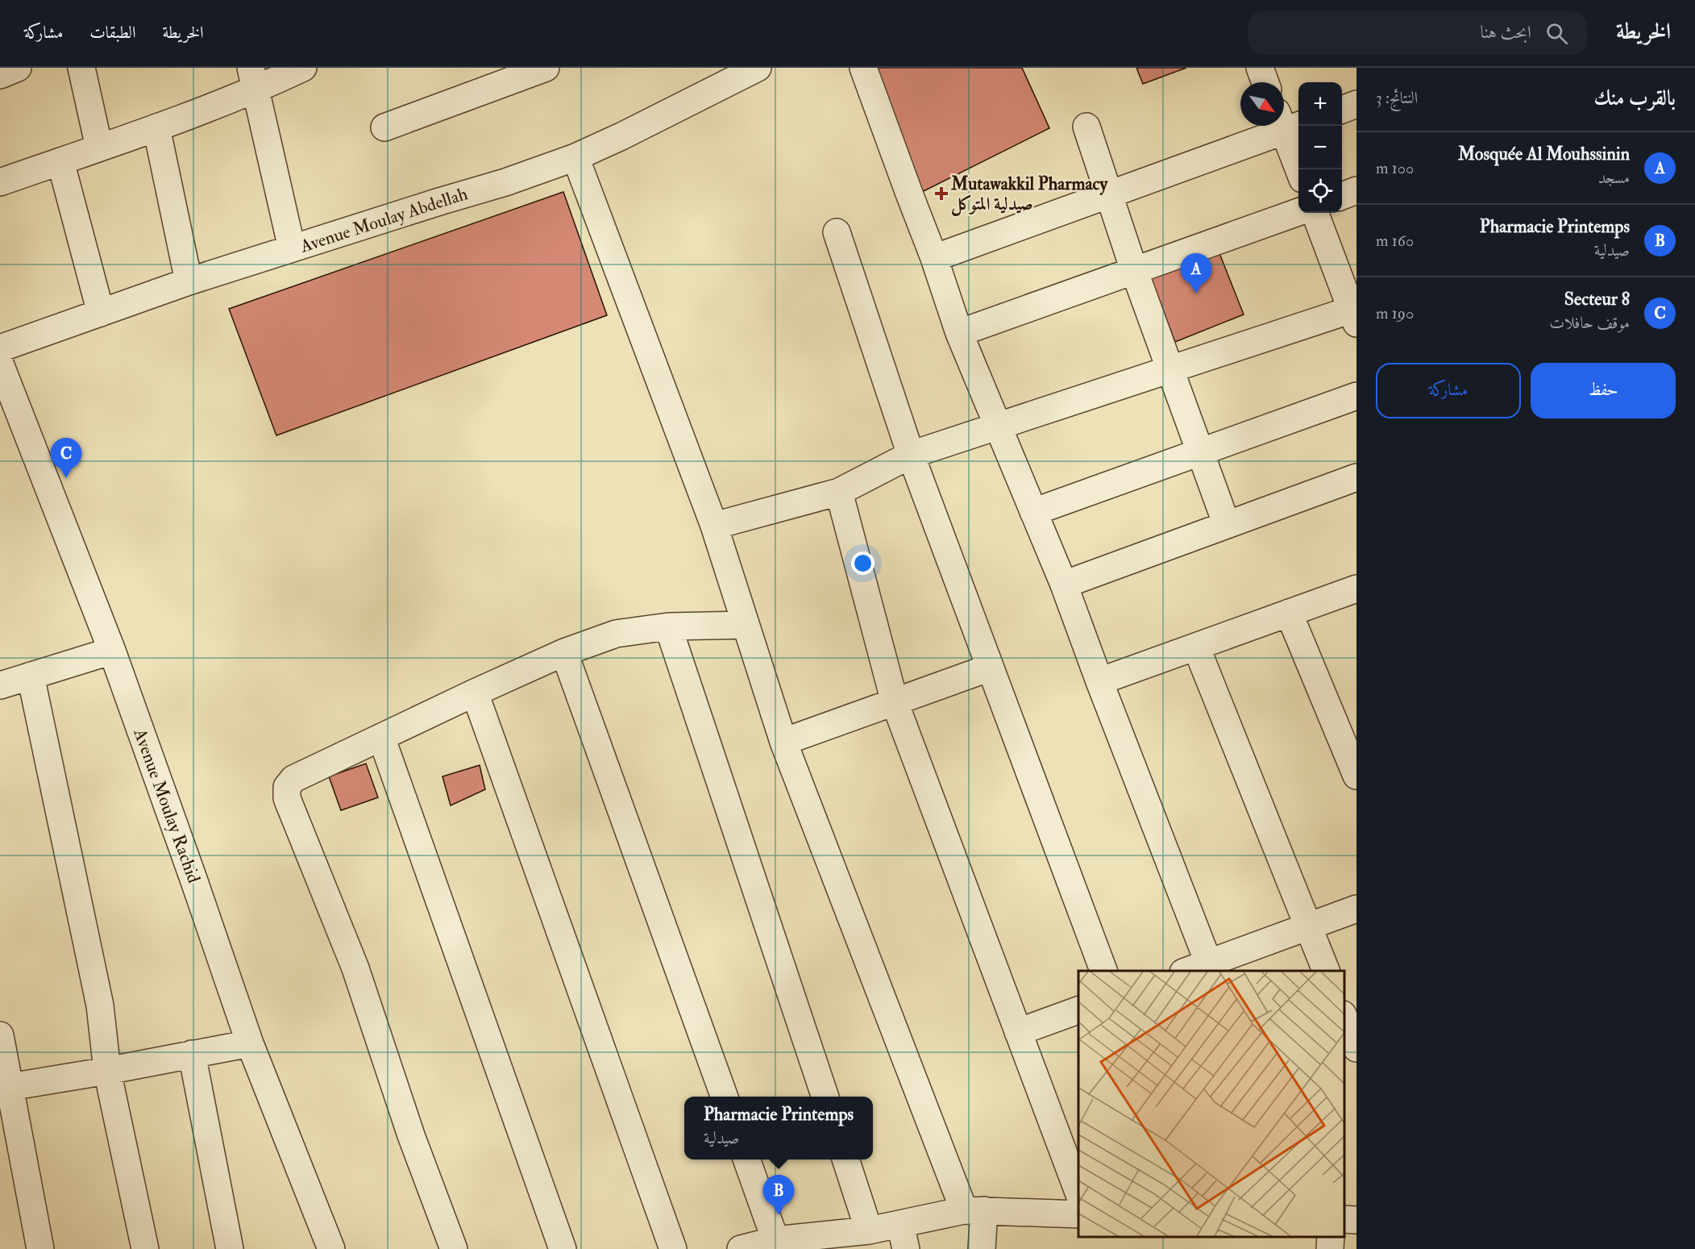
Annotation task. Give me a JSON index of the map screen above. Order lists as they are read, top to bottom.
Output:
{
  "streets": {
    "street": ["Avenue Moulay Abdellah", "Avenue Moulay Rachid"]
  },
  "places": {
    "health": ["Mutawakkil Pharmacy صيدلية المتوكل"]
  },
  "north": "bottom right",
  "page": {
    "header": "الخريطة",
    "search": "ابحث هنا",
    "nav": ["الخريطة", "الطبقات", "مشاركة"],
    "heading": ["بالقرب منك", "النتائج: 3"],
    "map_buttons": ["+", "−"],
    "list": [
      {
        "mark": "A",
        "name": "Mosquée Al Mouhssinin",
        "note": "مسجد",
        "value": "100 m"
      },
      {
        "mark": "B",
        "name": "Pharmacie Printemps",
        "note": "صيدلية",
        "value": "160 m"
      },
      {
        "mark": "C",
        "name": "Secteur 8",
        "note": "موقف حافلات",
        "value": "190 m"
      }
    ],
    "pins": ["A", "C", "B"],
    "buttons": ["حفظ", "مشاركة"],
    "popup": ["Pharmacie Printemps", "صيدلية"]
  }
}
